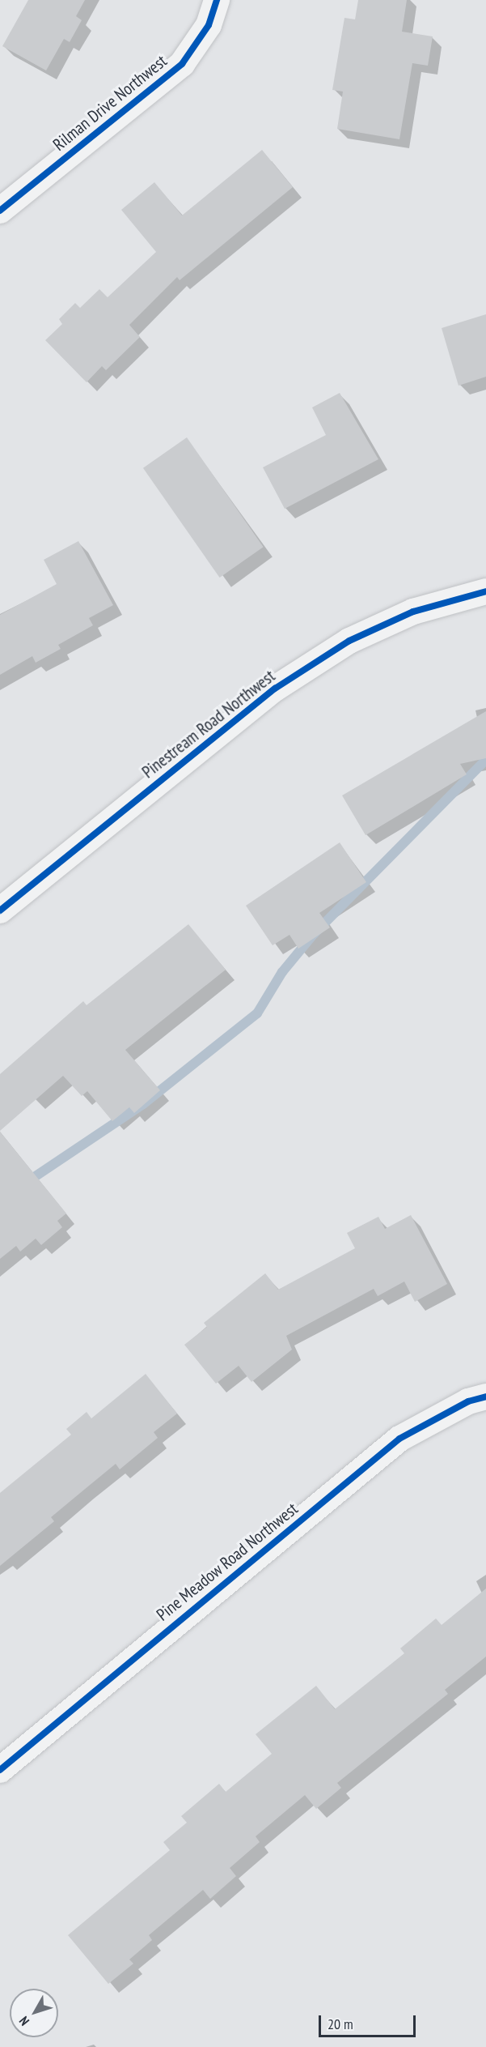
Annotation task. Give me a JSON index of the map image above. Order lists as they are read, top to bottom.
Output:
{
  "streets": {
    "street": ["Rilman Drive Northwest", "Pinestream Road Northwest", "Pine Meadow Road Northwest"]
  },
  "scale_bar": "20 m",
  "north": "bottom left"
}
